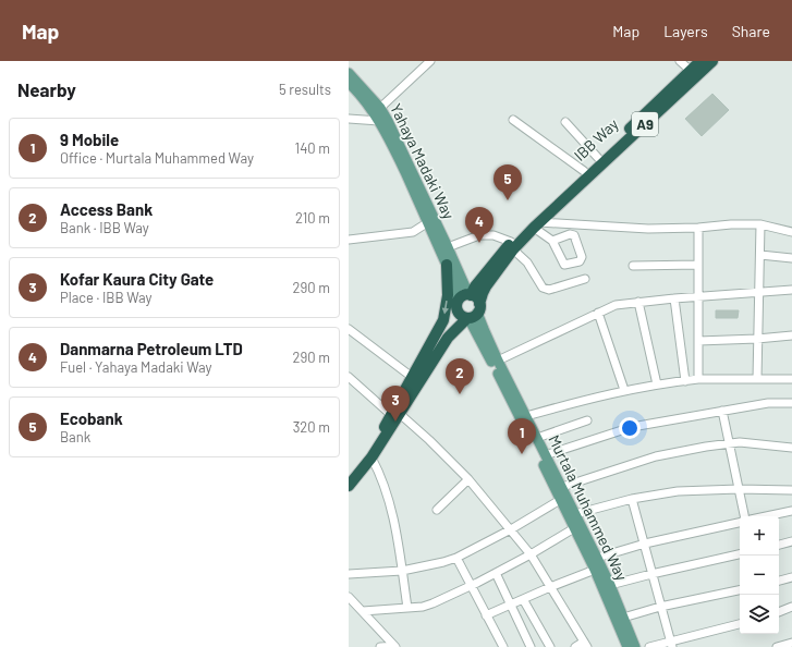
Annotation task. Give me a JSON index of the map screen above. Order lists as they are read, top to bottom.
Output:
{
  "streets": {
    "highway": ["A9", "IBB Way"],
    "main road": ["Yahaya Madaki Way", "Murtala Muhammed Way"]
  },
  "crossings": [
    ["A9", "IBB Way"],
    ["A9", "Yahaya Madaki Way"],
    ["A9", "Murtala Muhammed Way"],
    ["Yahaya Madaki Way", "Murtala Muhammed Way"]
  ],
  "page": {
    "header": "Map",
    "nav": ["Map", "Layers", "Share"],
    "heading": ["Nearby", "5 results"],
    "list": [
      {
        "mark": "1",
        "name": "9 Mobile",
        "note": "Office · Murtala Muhammed Way",
        "value": "140 m"
      },
      {
        "mark": "2",
        "name": "Access Bank",
        "note": "Bank · IBB Way",
        "value": "210 m"
      },
      {
        "mark": "3",
        "name": "Kofar Kaura City Gate",
        "note": "Place · IBB Way",
        "value": "290 m"
      },
      {
        "mark": "4",
        "name": "Danmarna Petroleum LTD",
        "note": "Fuel · Yahaya Madaki Way",
        "value": "290 m"
      },
      {
        "mark": "5",
        "name": "Ecobank",
        "note": "Bank",
        "value": "320 m"
      }
    ],
    "pins": [
      "5",
      "4",
      "2",
      "3",
      "1"
    ],
    "map_buttons": ["+", "−"]
  }
}
